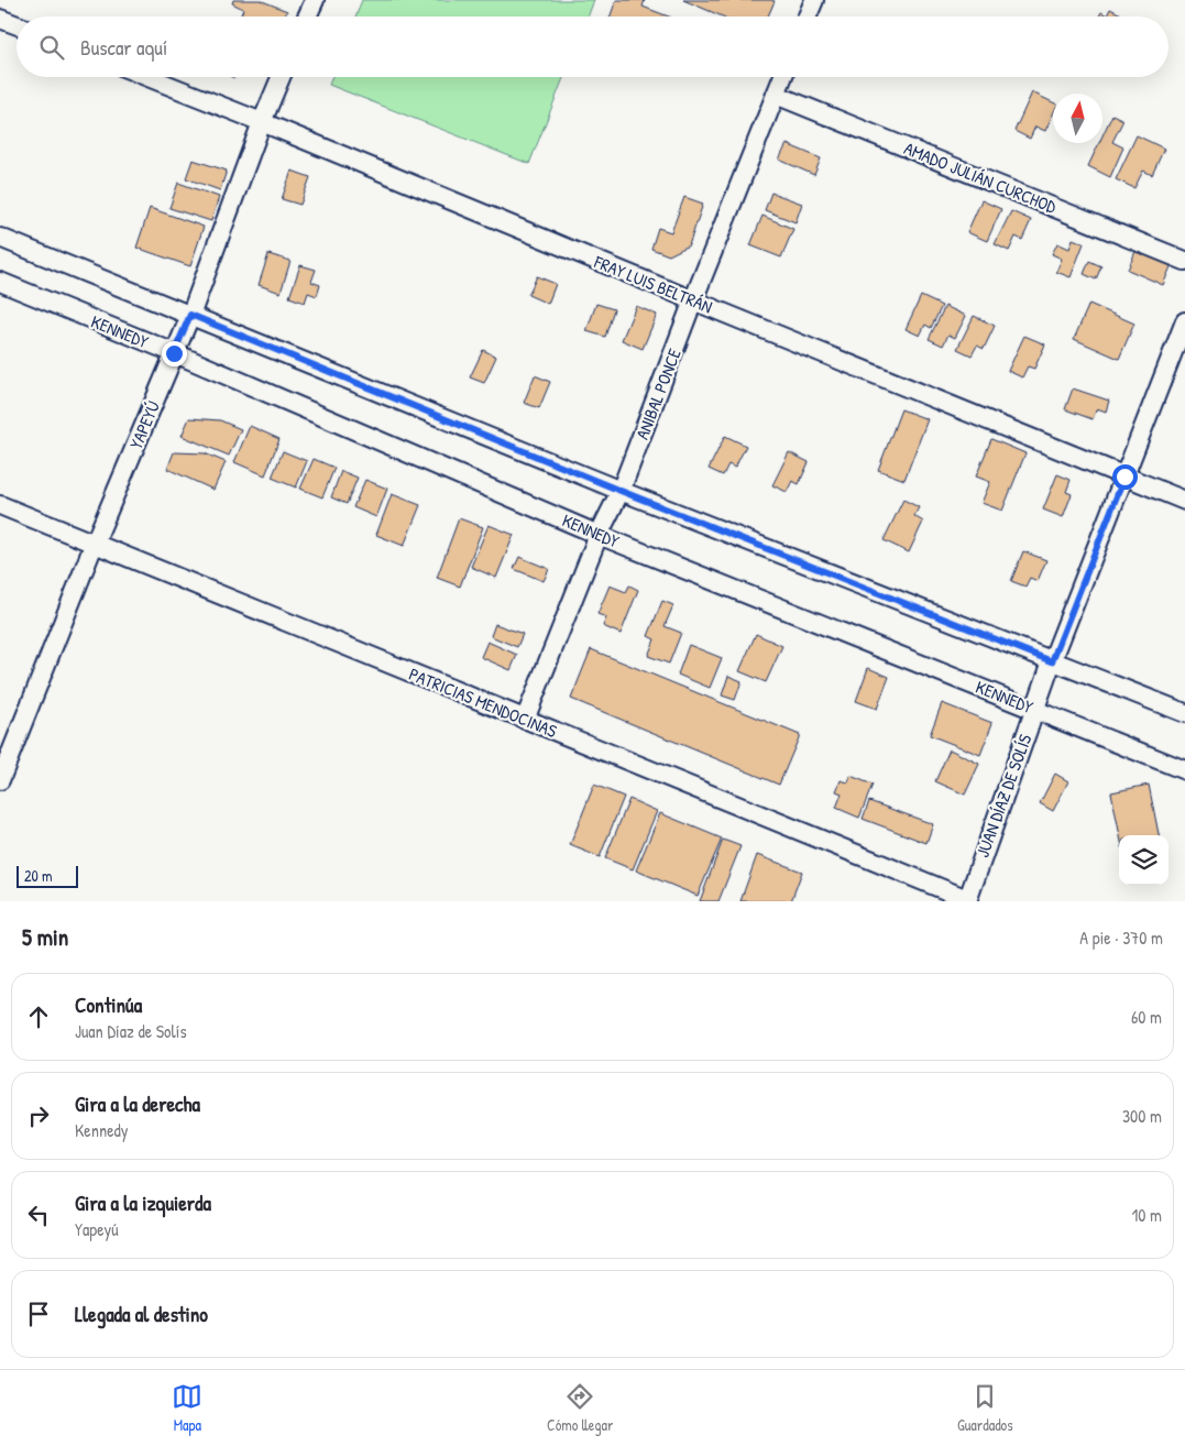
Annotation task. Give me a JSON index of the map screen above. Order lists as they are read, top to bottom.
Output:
{
  "streets": {
    "street": [
      "AMADO JULIÁN CURCHOD",
      "FRAY LUIS BELTRÁN",
      "KENNEDY",
      "ANIBAL PONCE",
      "YAPEYÚ",
      "PATRICIAS MENDOCINAS",
      "JUAN DÍAZ DE SOLÍS"
    ]
  },
  "crossings": [
    ["AMADO JULIÁN CURCHOD", "ANIBAL PONCE"],
    ["FRAY LUIS BELTRÁN", "ANIBAL PONCE"],
    ["FRAY LUIS BELTRÁN", "YAPEYÚ"],
    ["FRAY LUIS BELTRÁN", "JUAN DÍAZ DE SOLÍS"],
    ["KENNEDY", "ANIBAL PONCE"],
    ["KENNEDY", "YAPEYÚ"],
    ["KENNEDY", "JUAN DÍAZ DE SOLÍS"],
    ["ANIBAL PONCE", "PATRICIAS MENDOCINAS"],
    ["YAPEYÚ", "PATRICIAS MENDOCINAS"],
    ["PATRICIAS MENDOCINAS", "JUAN DÍAZ DE SOLÍS"]
  ],
  "scale_bar": "20 m",
  "north": "top",
  "page": {
    "search": "Buscar aquí",
    "scale": "20 m",
    "heading": ["5 min", "A pie · 370 m"],
    "list": [
      ["Continúa", "Juan Díaz de Solís", "60 m"],
      ["Gira a la derecha", "Kennedy", "300 m"],
      ["Gira a la izquierda", "Yapeyú", "10 m"],
      "Llegada al destino"
    ],
    "nav": ["Mapa", "Cómo llegar", "Guardados"]
  }
}
